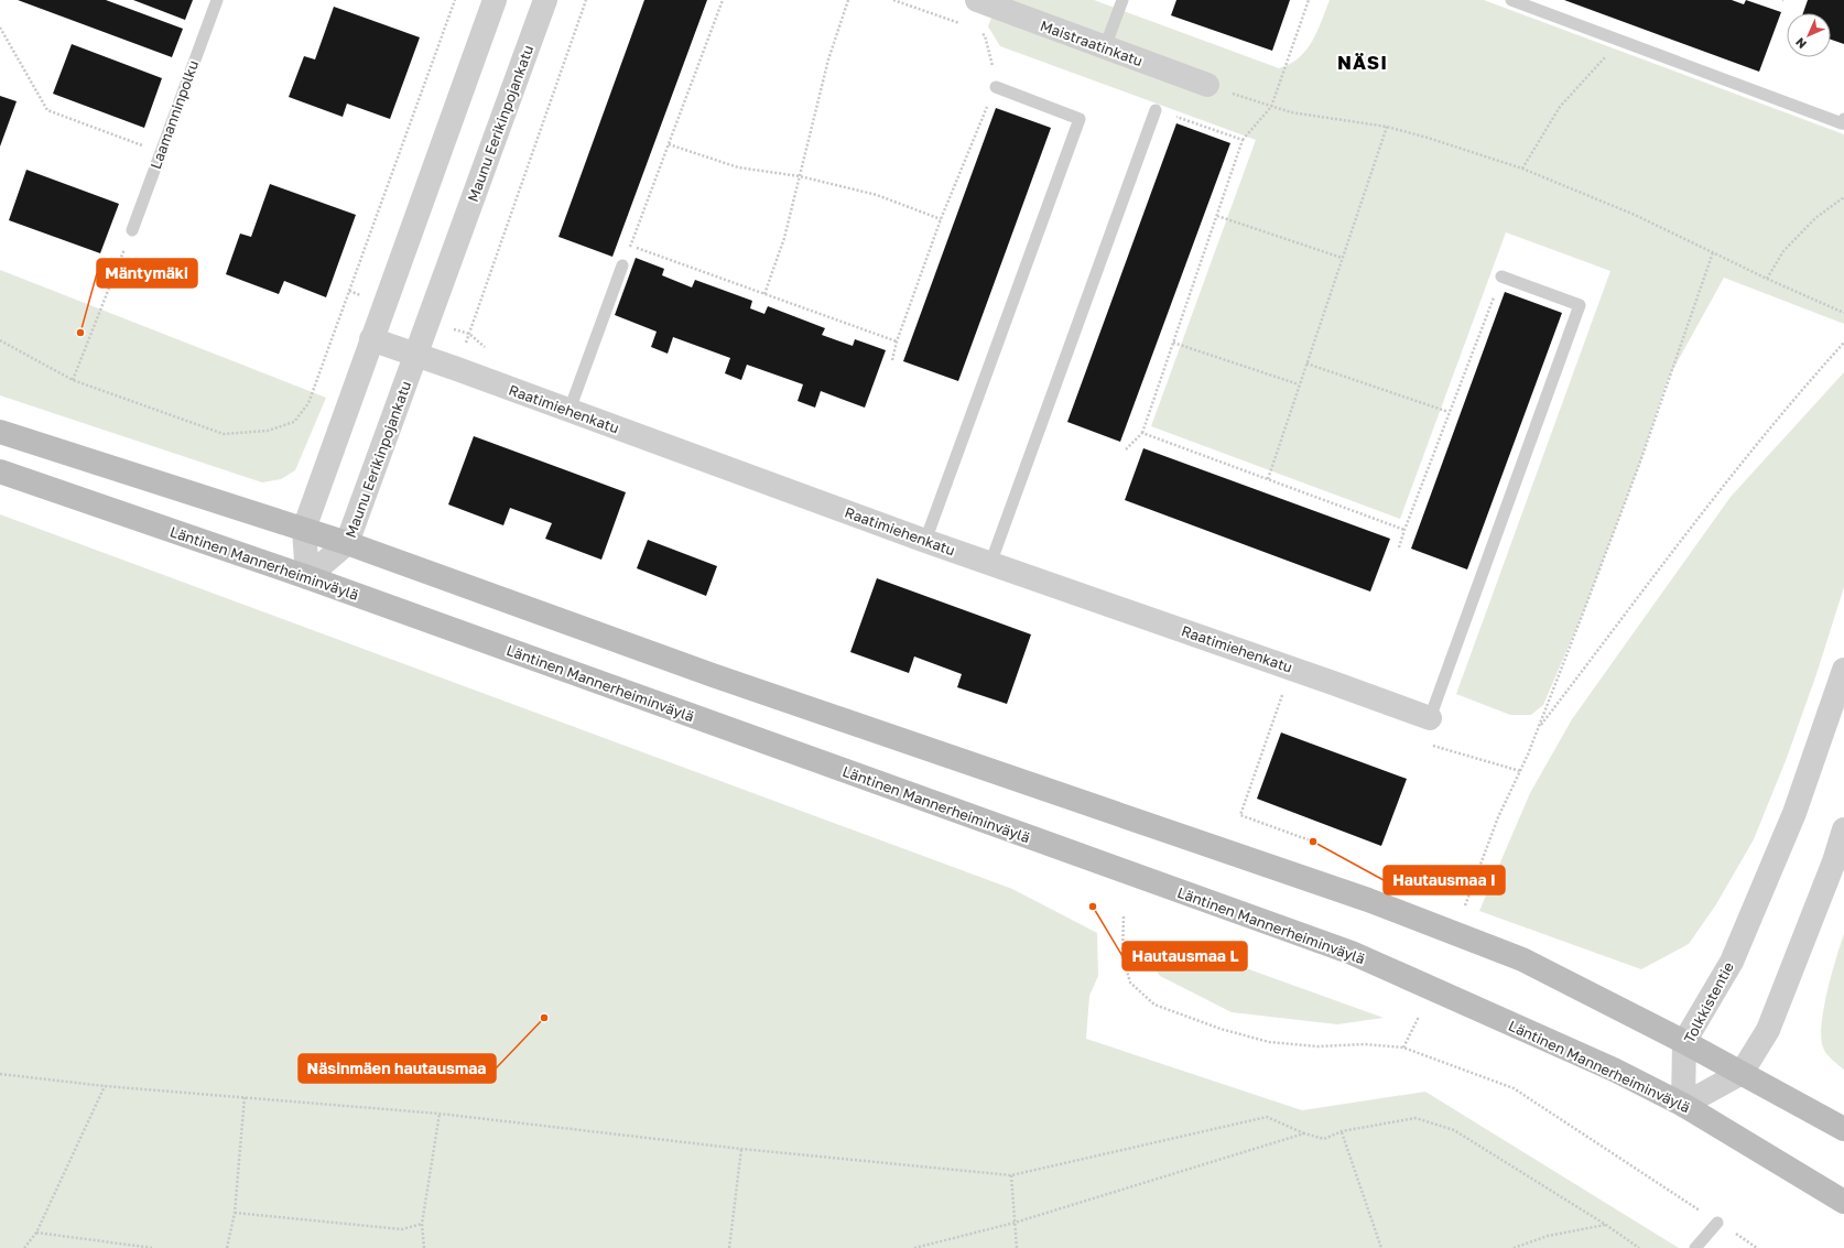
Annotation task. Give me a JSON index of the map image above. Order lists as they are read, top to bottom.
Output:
{
  "streets": {
    "main road": ["Läntinen Mannerheiminväylä"],
    "street": [
      "Maistraatinkatu",
      "Maunu Eerikinpojankatu",
      "Raatimiehenkatu",
      "Tolkkistentie"
    ],
    "lane": ["Laamanninpolku"]
  },
  "crossings": [
    ["Maunu Eerikinpojankatu", "Raatimiehenkatu"],
    ["Maunu Eerikinpojankatu", "Läntinen Mannerheiminväylä"],
    ["Läntinen Mannerheiminväylä", "Tolkkistentie"]
  ],
  "districts": ["NÄSI"],
  "places": [
    "Mäntymäki",
    "Hautausmaa I",
    "Hautausmaa L",
    "Näsinmäen hautausmaa"
  ],
  "north": "bottom left"
}
